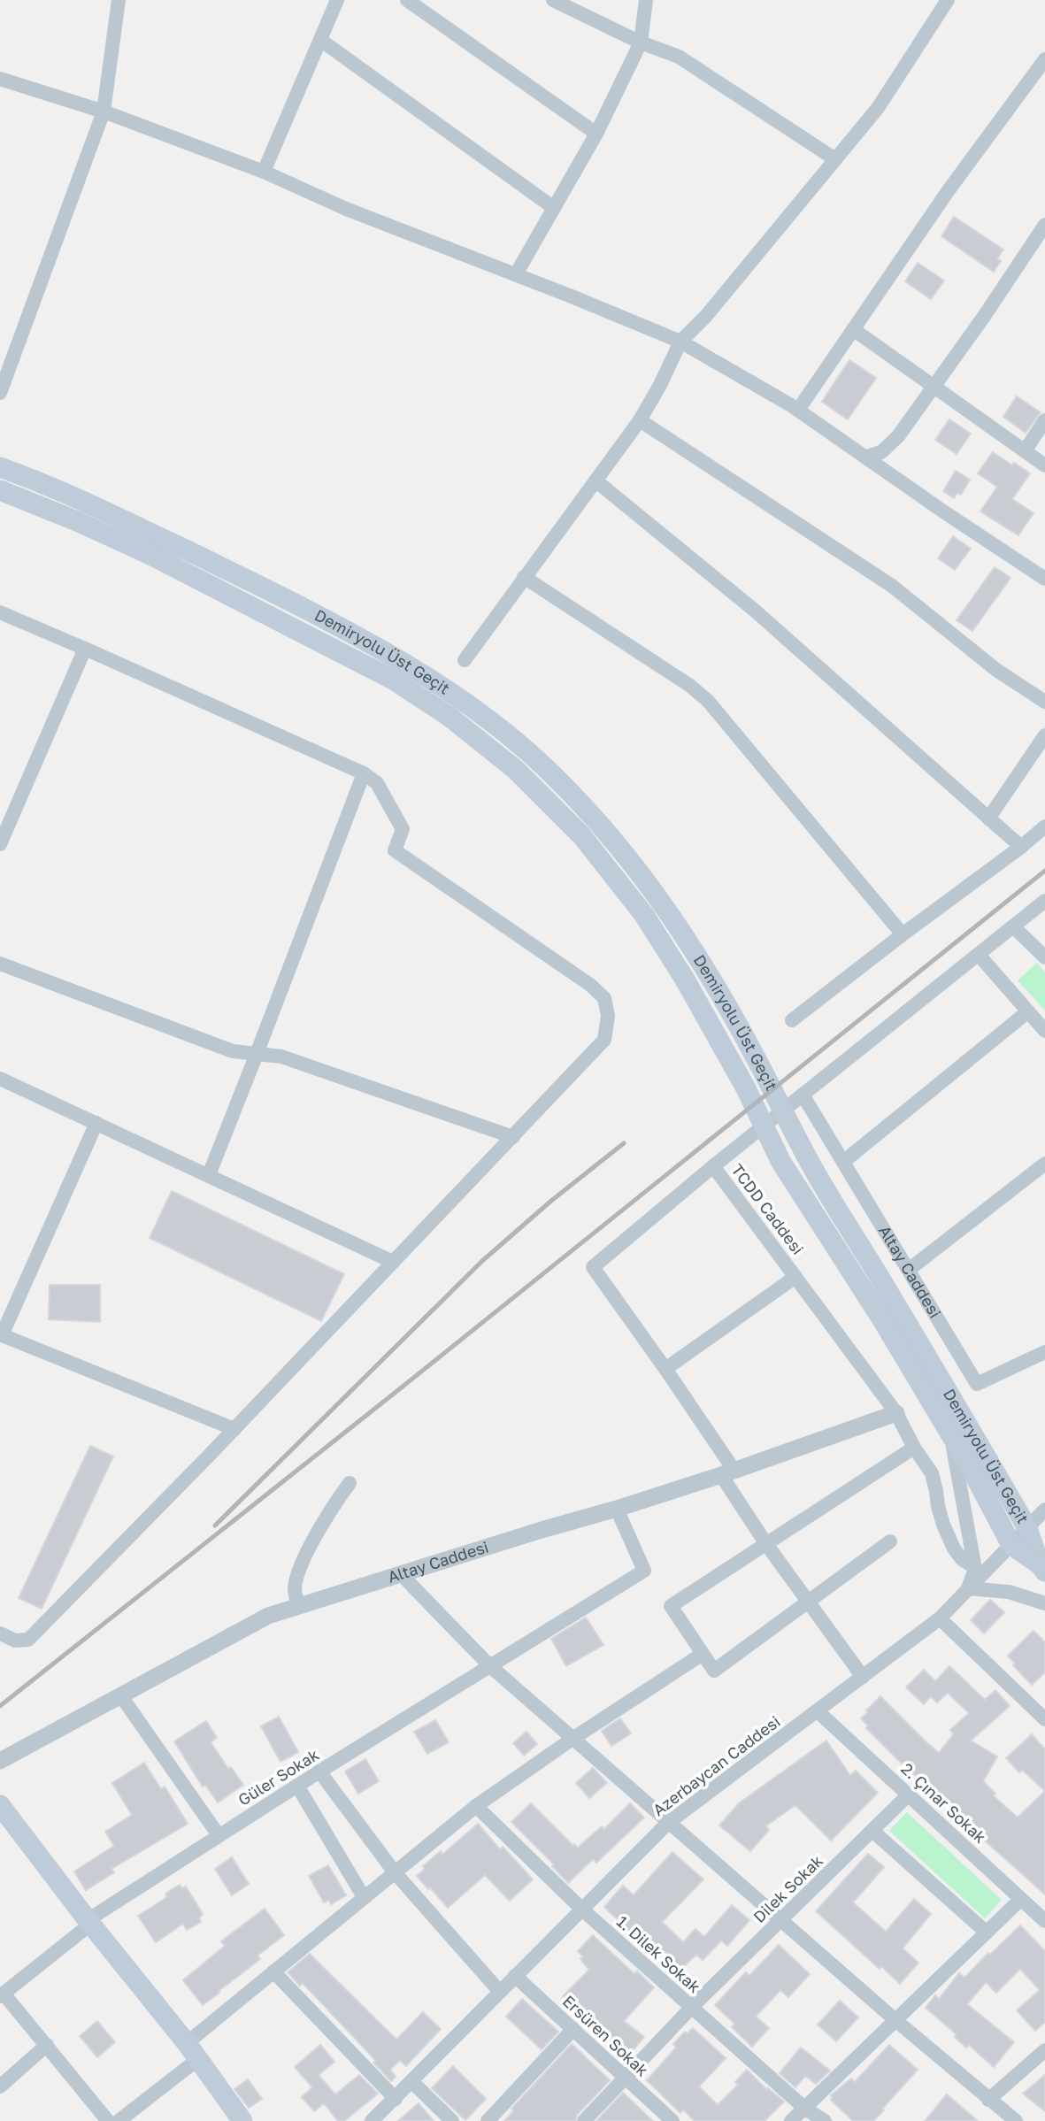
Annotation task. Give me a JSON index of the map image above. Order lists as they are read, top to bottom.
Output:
{
  "streets": {
    "main road": ["Demiryolu Üst Geçit"],
    "street": [
      "TCDD Caddesi",
      "Altay Caddesi",
      "Azerbaycan Caddesi",
      "Güler Sokak",
      "2. Çınar Sokak",
      "Dilek Sokak",
      "1. Dilek Sokak",
      "Ersüren Sokak"
    ]
  },
  "crossings": [
    ["Demiryolu Üst Geçit", "Azerbaycan Caddesi"],
    ["TCDD Caddesi", "Altay Caddesi"],
    ["Altay Caddesi", "Güler Sokak"],
    ["Azerbaycan Caddesi", "2. Çınar Sokak"],
    ["Azerbaycan Caddesi", "1. Dilek Sokak"],
    ["Azerbaycan Caddesi", "Ersüren Sokak"],
    ["2. Çınar Sokak", "Dilek Sokak"],
    ["Dilek Sokak", "1. Dilek Sokak"],
    ["Dilek Sokak", "Ersüren Sokak"]
  ]
}
